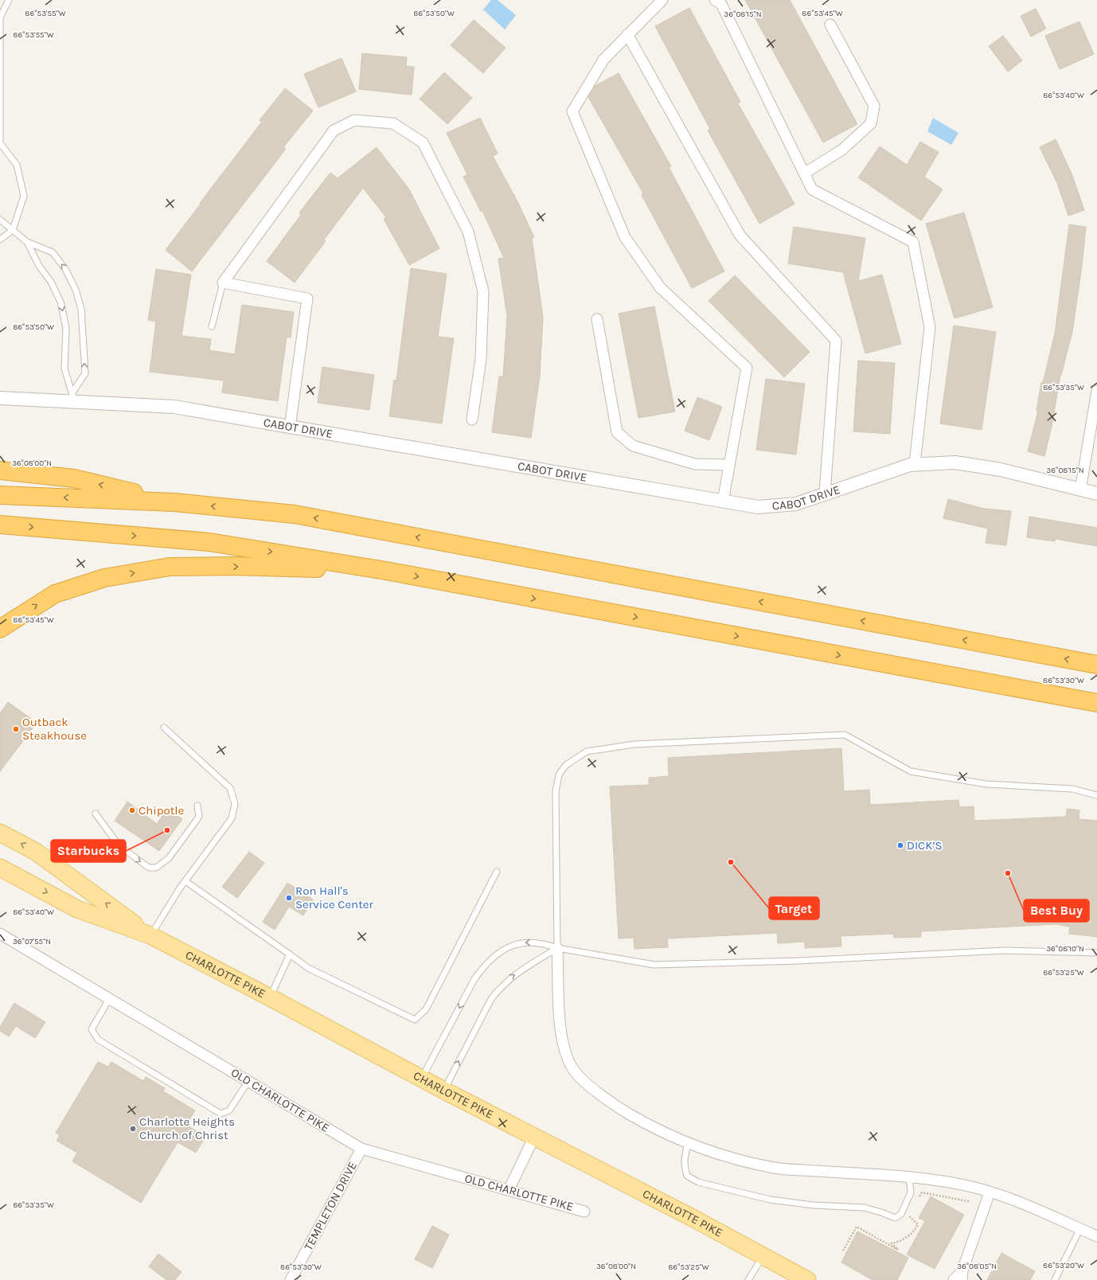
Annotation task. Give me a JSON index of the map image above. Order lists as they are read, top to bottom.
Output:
{
  "streets": {
    "main road": ["CHARLOTTE PIKE"],
    "street": ["CABOT DRIVE", "OLD CHARLOTTE PIKE", "TEMPLETON DRIVE"]
  },
  "crossings": [
    ["OLD CHARLOTTE PIKE", "TEMPLETON DRIVE"]
  ],
  "places": [
    "Outback Steakhouse",
    "Chipotle",
    "Starbucks",
    "DICK’S",
    "Target",
    "Best Buy",
    "Ron Hall's Service Center",
    "Charlotte Heights Church of Christ"
  ],
  "coordinates": [
    "86°53'55\"W",
    "86°53'50\"W",
    "86°53'45\"W",
    "36°08'15\"N",
    "86°53'40\"W",
    "86°53'35\"W",
    "36°08'00\"N",
    "86°53'30\"W",
    "36°07'55\"N",
    "36°08'10\"N",
    "86°53'25\"W",
    "86°53'20\"W",
    "36°08'05\"N"
  ]
}
